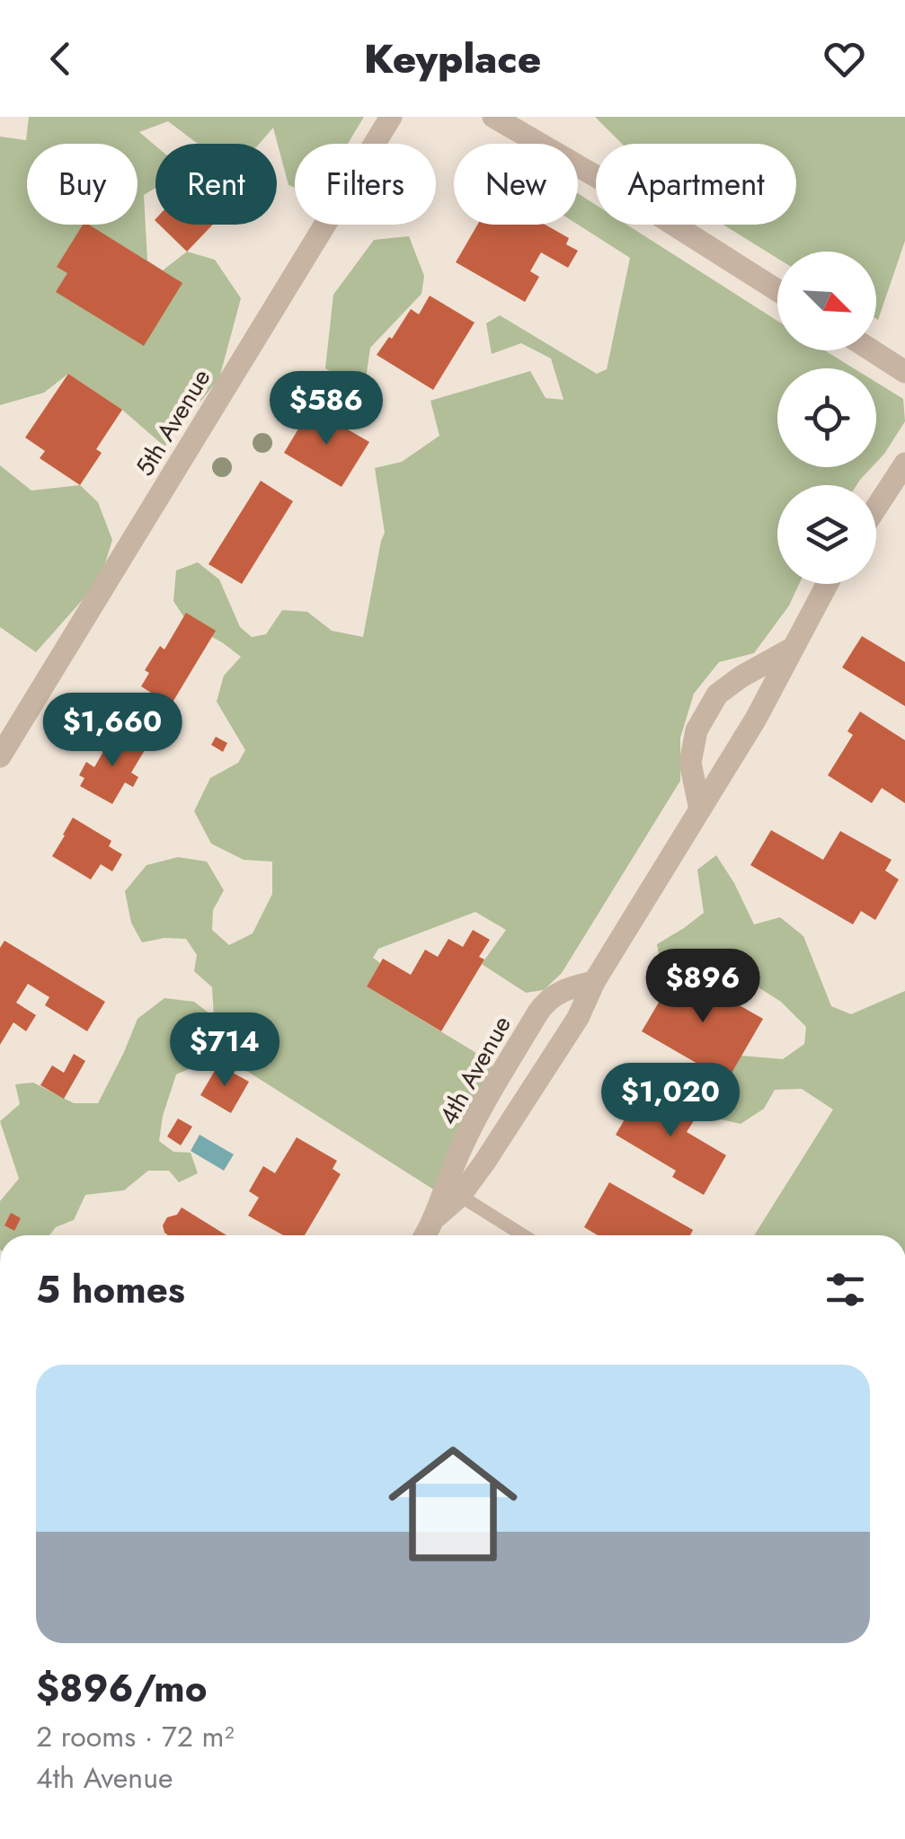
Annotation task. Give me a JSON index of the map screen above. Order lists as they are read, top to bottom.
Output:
{
  "streets": {
    "street": ["5th Avenue", "4th Avenue"]
  },
  "north": "bottom right",
  "page": {
    "header": "Keyplace",
    "chip": [
      "Buy",
      "Rent",
      "Filters",
      "New",
      "Apartment"
    ],
    "price": [
      "$586",
      "$1,660",
      "$896",
      "$714",
      "$1,020"
    ],
    "heading": "5 homes",
    "list": [
      {
        "name": "$896/mo",
        "note": "2 rooms · 72 m² · 4th Avenue"
      }
    ]
  }
}
